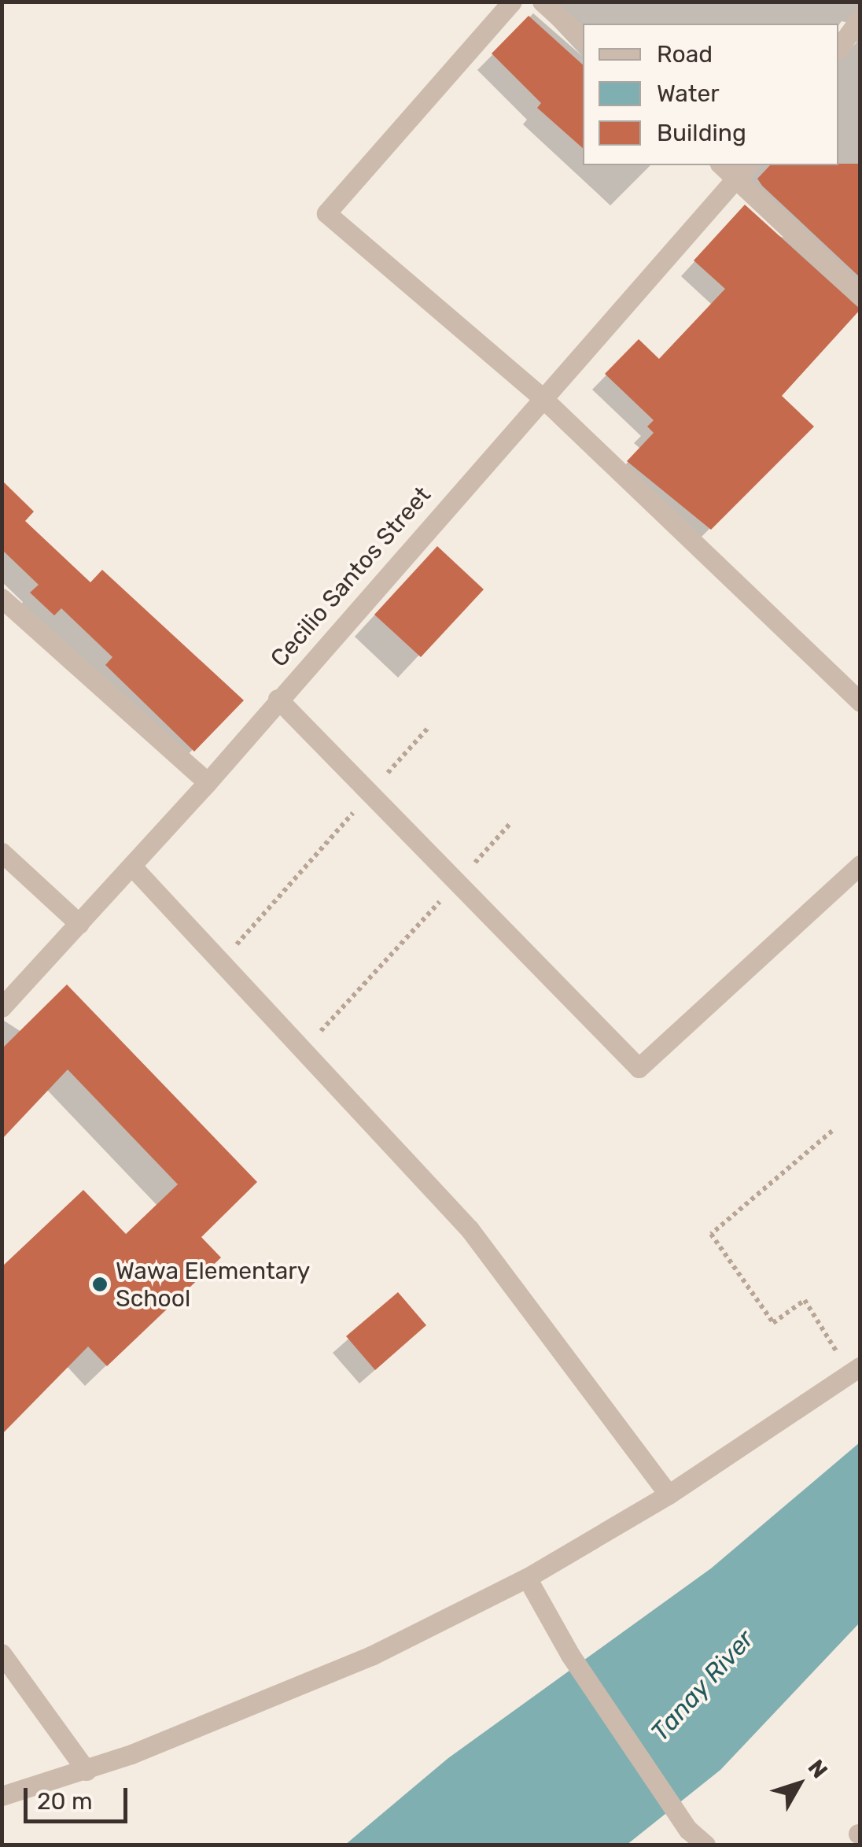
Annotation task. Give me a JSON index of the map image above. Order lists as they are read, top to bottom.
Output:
{
  "streets": {
    "street": ["Cecilio Santos Street"]
  },
  "water": ["Tanay River"],
  "places": ["Wawa Elementary School"],
  "legend": ["Road", "Water", "Building"],
  "scale_bar": "20 m",
  "north": "top right"
}
